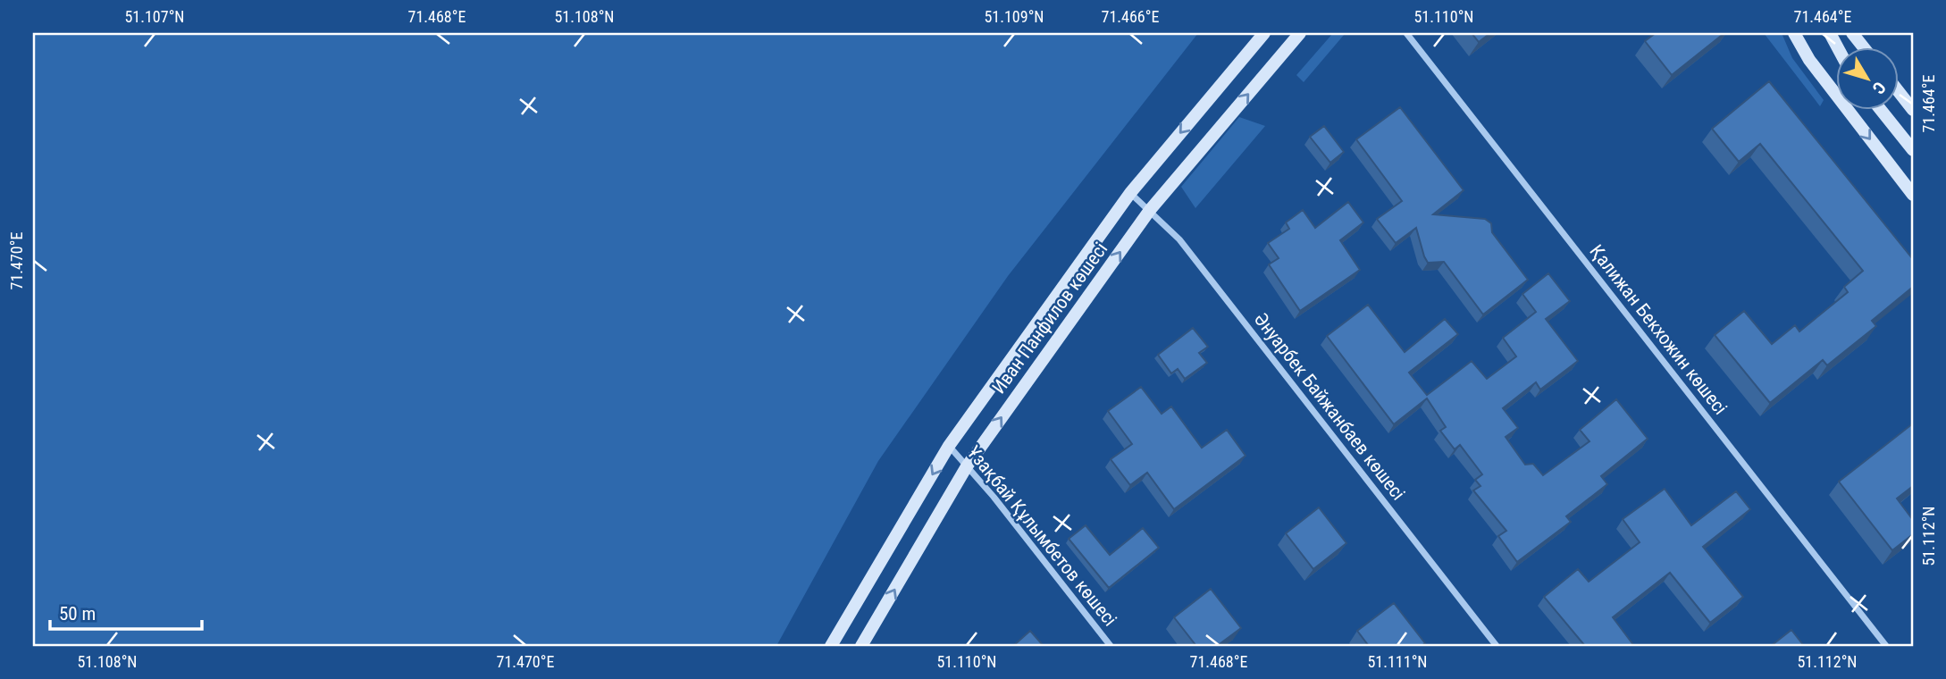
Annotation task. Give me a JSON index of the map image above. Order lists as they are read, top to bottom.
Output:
{
  "streets": {
    "street": [
      "Иван Панфилов көшесі",
      "Қалижан Бекхожин көшесі",
      "Әнуарбек Байжанбаев көшесі",
      "Ұзақбай Құлымбетов көшесі"
    ]
  },
  "crossings": [
    ["Иван Панфилов көшесі", "Әнуарбек Байжанбаев көшесі"],
    ["Иван Панфилов көшесі", "Ұзақбай Құлымбетов көшесі"]
  ],
  "scale_bar": "50 m",
  "north": "bottom right",
  "coordinates": [
    "51.107°N",
    "71.468°E",
    "51.108°N",
    "51.109°N",
    "71.466°E",
    "51.110°N",
    "71.464°E",
    "71.470°E",
    "51.112°N",
    "51.111°N"
  ]
}
